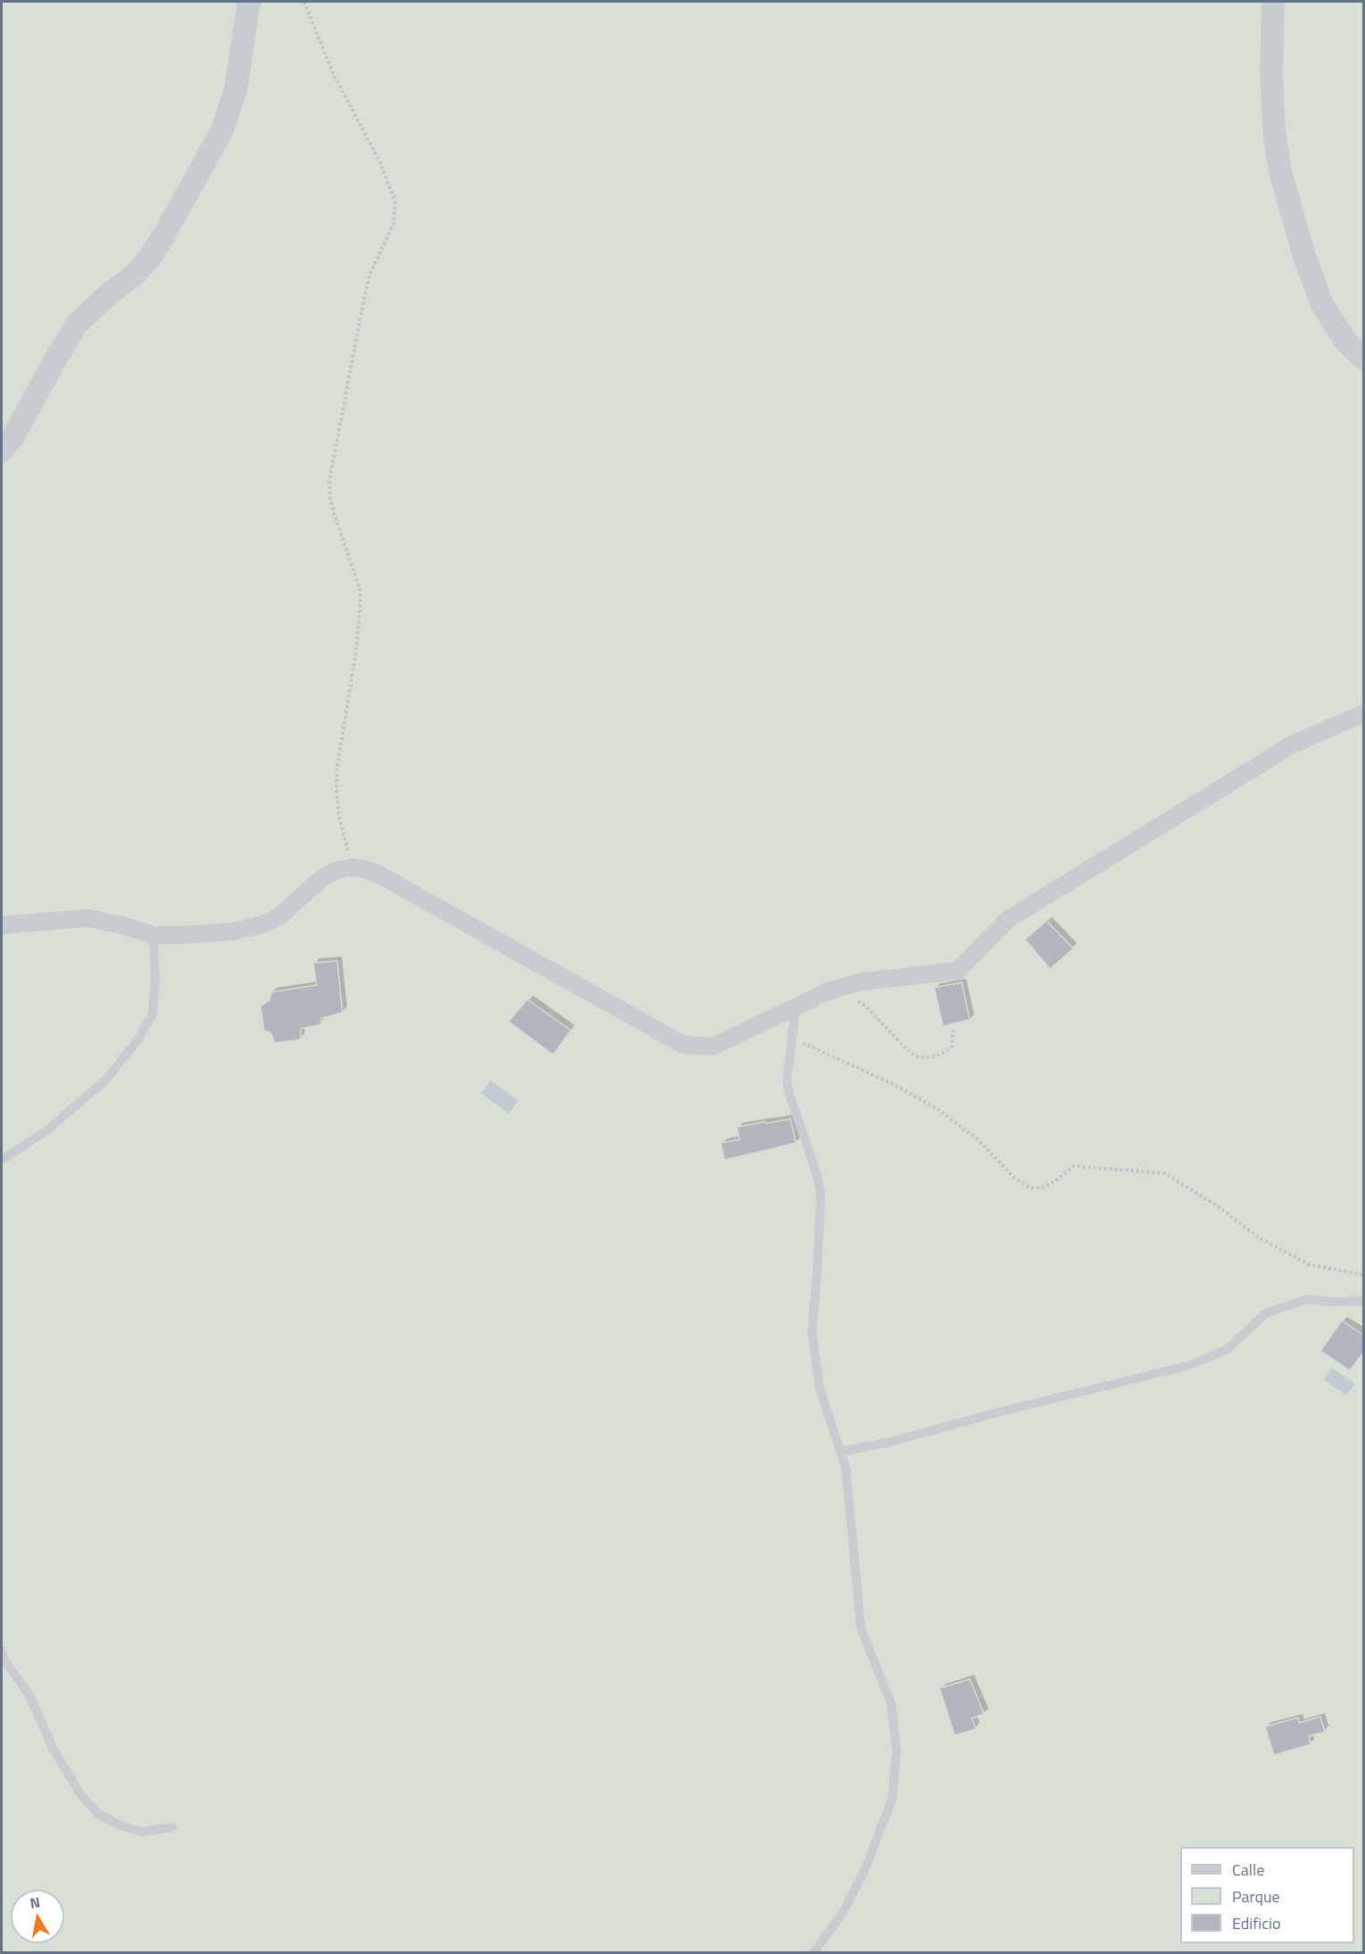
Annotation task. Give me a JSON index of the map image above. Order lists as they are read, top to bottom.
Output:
{
  "legend": ["Calle", "Parque", "Edificio"],
  "north": "top"
}
